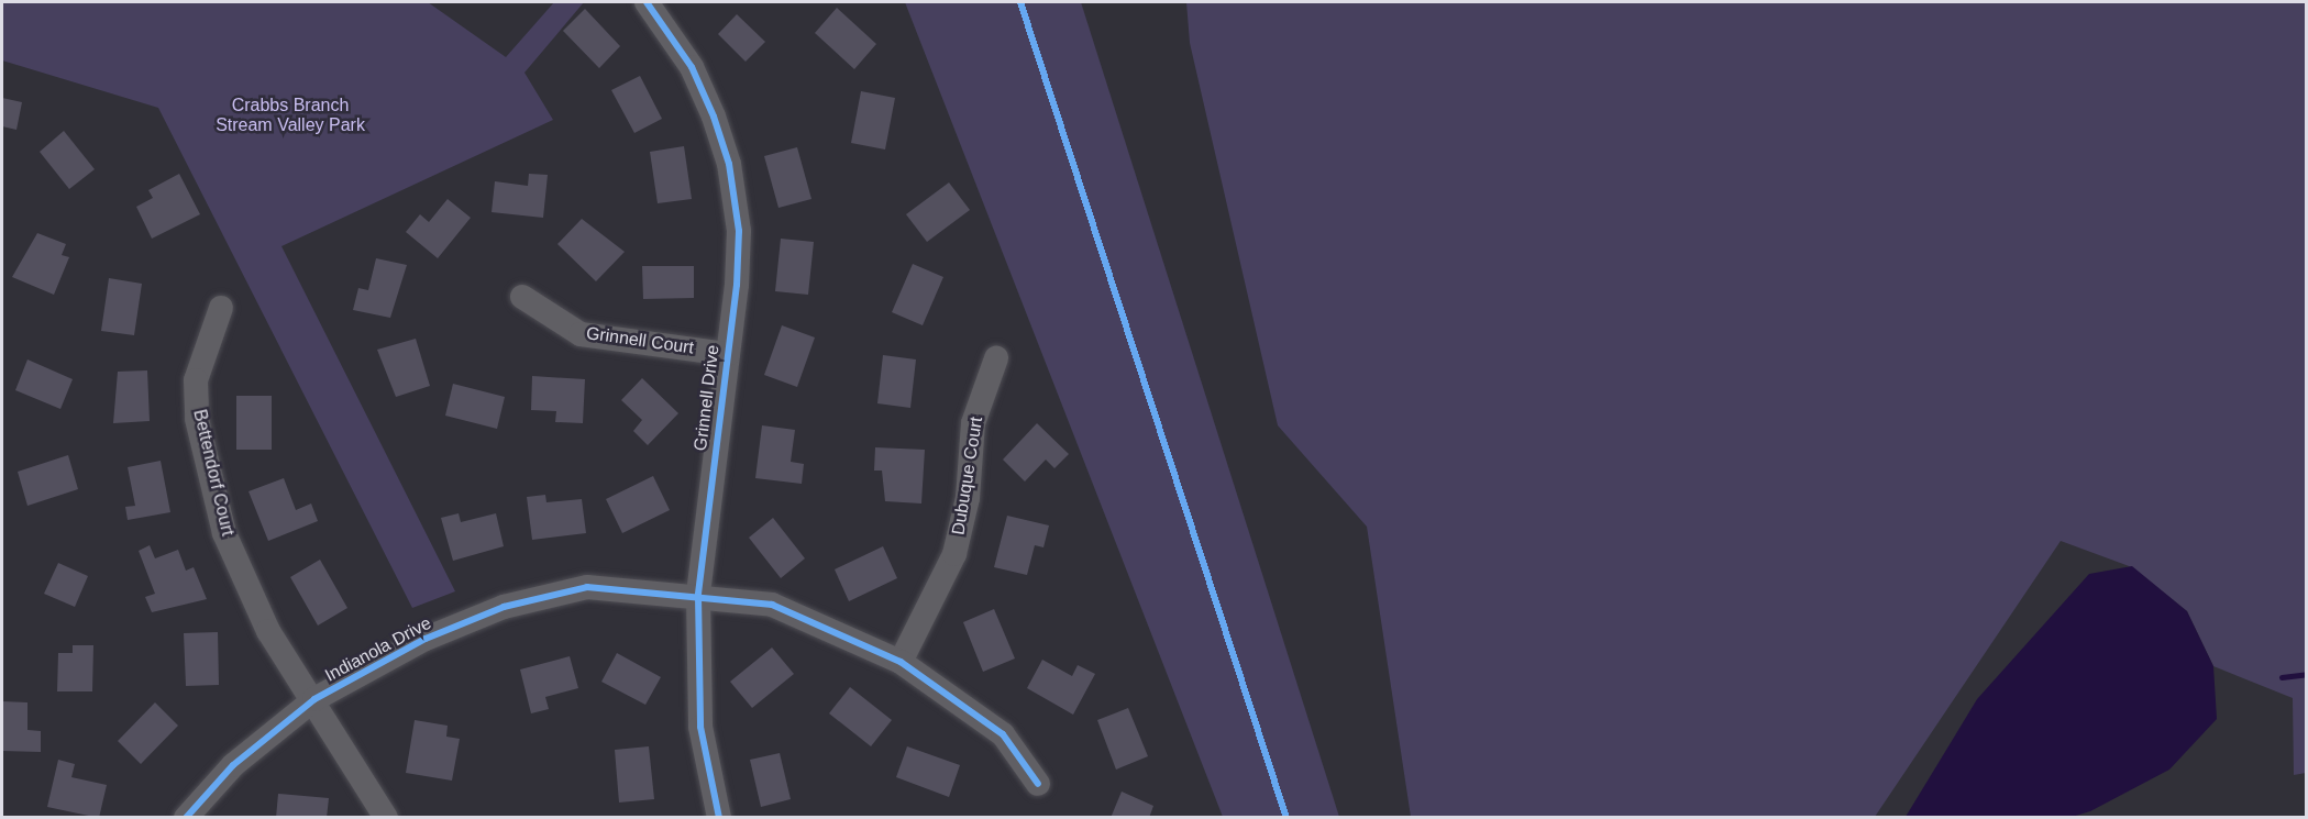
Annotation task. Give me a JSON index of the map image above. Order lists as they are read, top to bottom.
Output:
{
  "streets": {
    "street": [
      "Grinnell Court",
      "Grinnell Drive",
      "Bettendorf Court",
      "Dubuque Court",
      "Indianola Drive"
    ]
  },
  "crossings": [
    ["Grinnell Court", "Grinnell Drive"],
    ["Grinnell Drive", "Indianola Drive"],
    ["Bettendorf Court", "Indianola Drive"],
    ["Dubuque Court", "Indianola Drive"]
  ],
  "parks": ["Crabbs Branch Stream Valley Park"]
}
